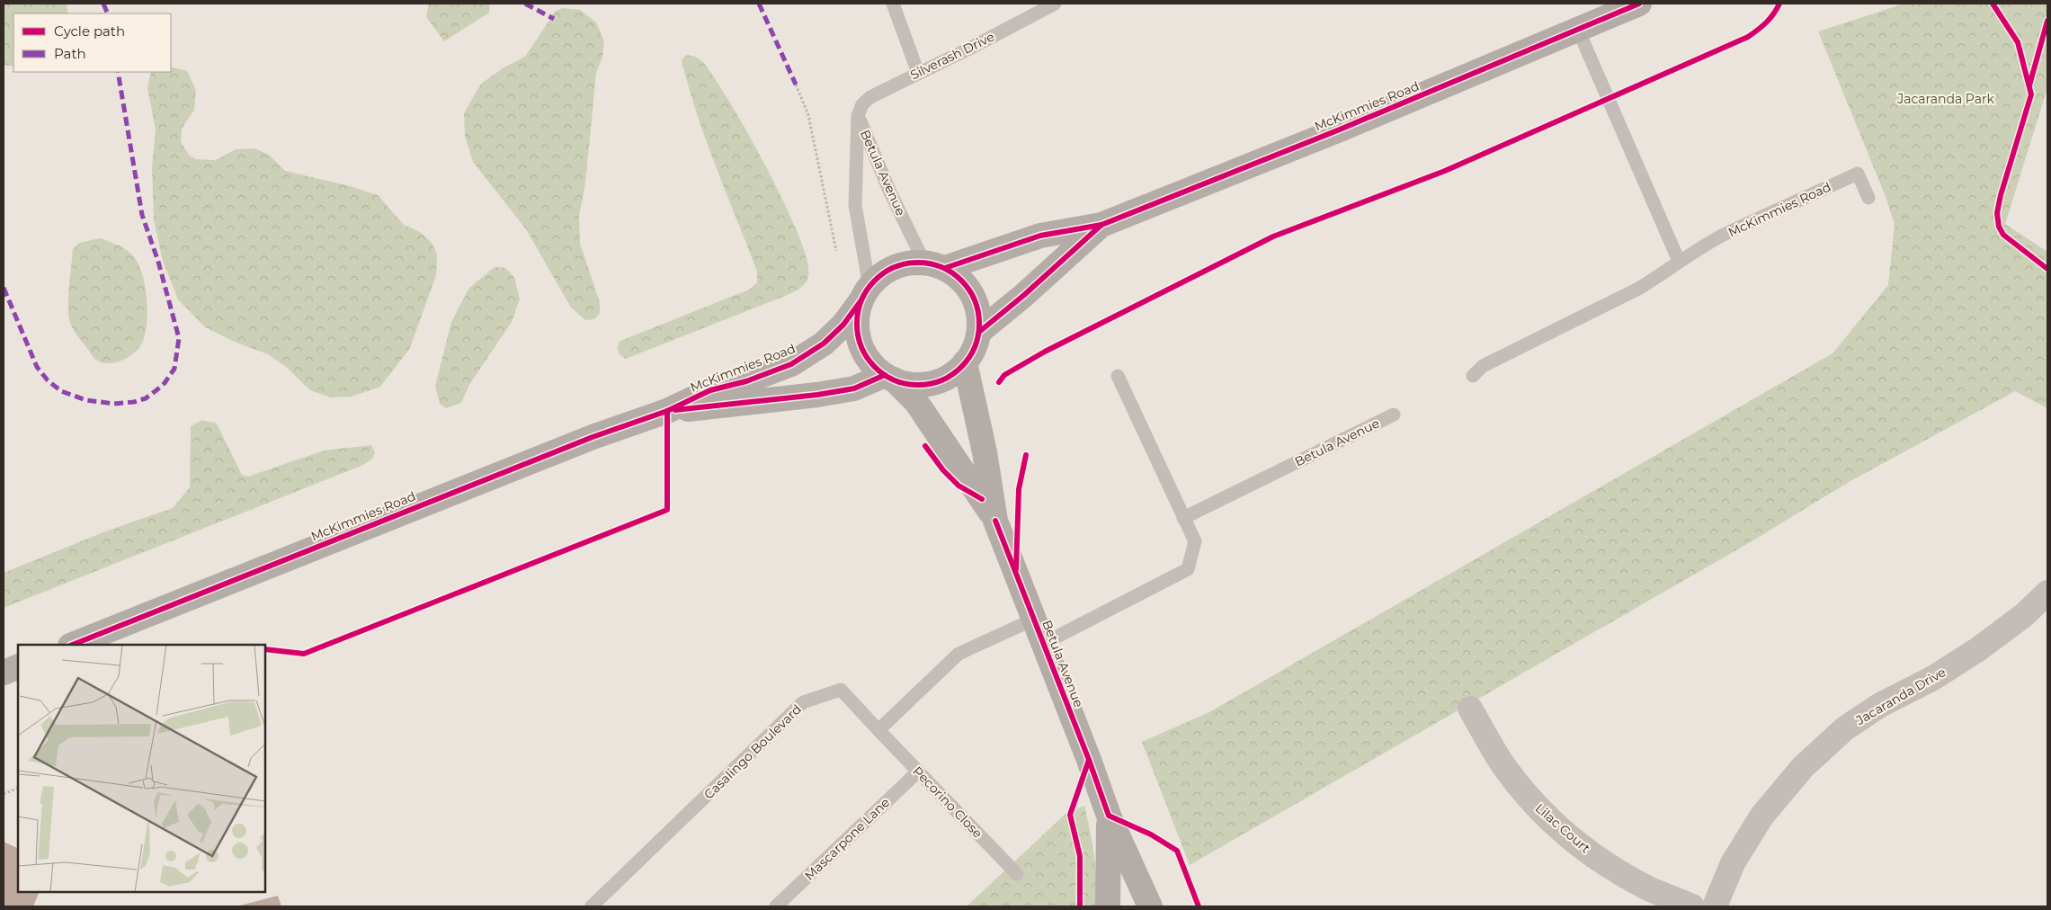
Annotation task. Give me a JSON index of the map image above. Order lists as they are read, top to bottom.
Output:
{
  "streets": {
    "main road": ["McKimmies Road", "Betula Avenue"],
    "street": ["Jacaranda Drive", "Lilac Court"],
    "lane": [
      "Silverash Drive",
      "Casalingo Boulevard",
      "Pecorino Close",
      "Mascarpone Lane"
    ]
  },
  "crossings": [
    ["Silverash Drive", "Betula Avenue"],
    ["McKimmies Road", "Betula Avenue"],
    ["Casalingo Boulevard", "Pecorino Close"],
    ["Pecorino Close", "Mascarpone Lane"]
  ],
  "parks": ["Jacaranda Park"],
  "legend": ["Cycle path", "Path"]
}
